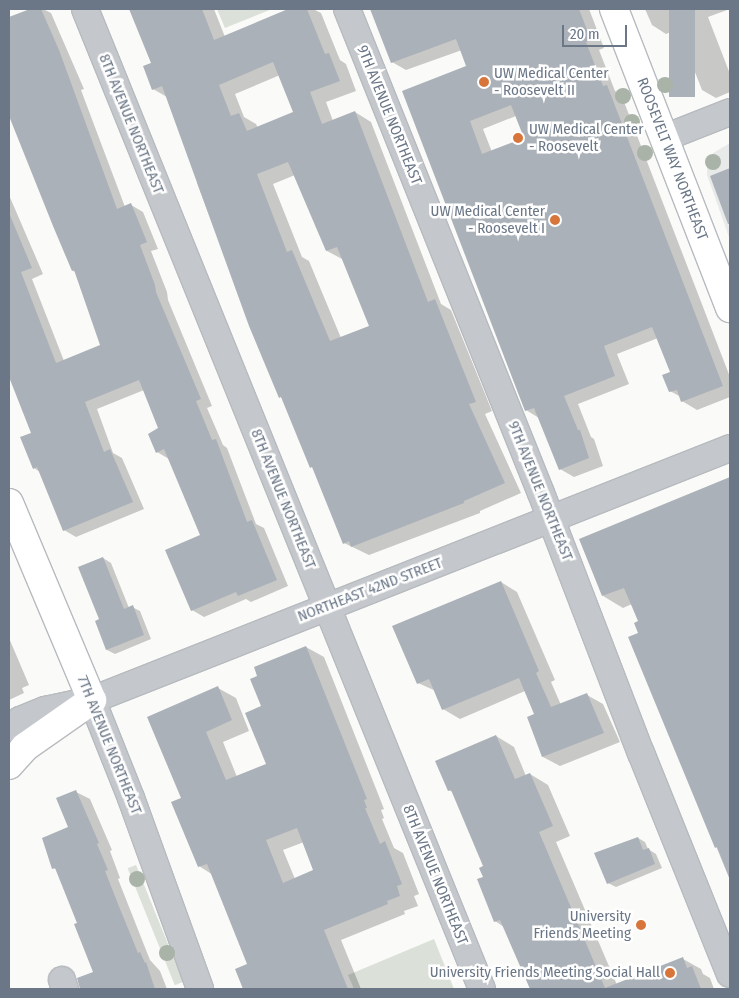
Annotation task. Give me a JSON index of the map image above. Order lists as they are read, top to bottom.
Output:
{
  "streets": {
    "main road": ["ROOSEVELT WAY NORTHEAST", "7TH AVENUE NORTHEAST"],
    "street": ["9TH AVENUE NORTHEAST", "8TH AVENUE NORTHEAST", "NORTHEAST 42ND STREET"]
  },
  "crossings": [
    ["9TH AVENUE NORTHEAST", "NORTHEAST 42ND STREET"],
    ["8TH AVENUE NORTHEAST", "NORTHEAST 42ND STREET"],
    ["NORTHEAST 42ND STREET", "7TH AVENUE NORTHEAST"]
  ],
  "places": [
    "UW Medical Center - Roosevelt II",
    "UW Medical Center - Roosevelt",
    "UW Medical Center - Roosevelt I",
    "University Friends Meeting",
    "University Friends Meeting Social Hall"
  ],
  "scale_bar": "20 m"
}
